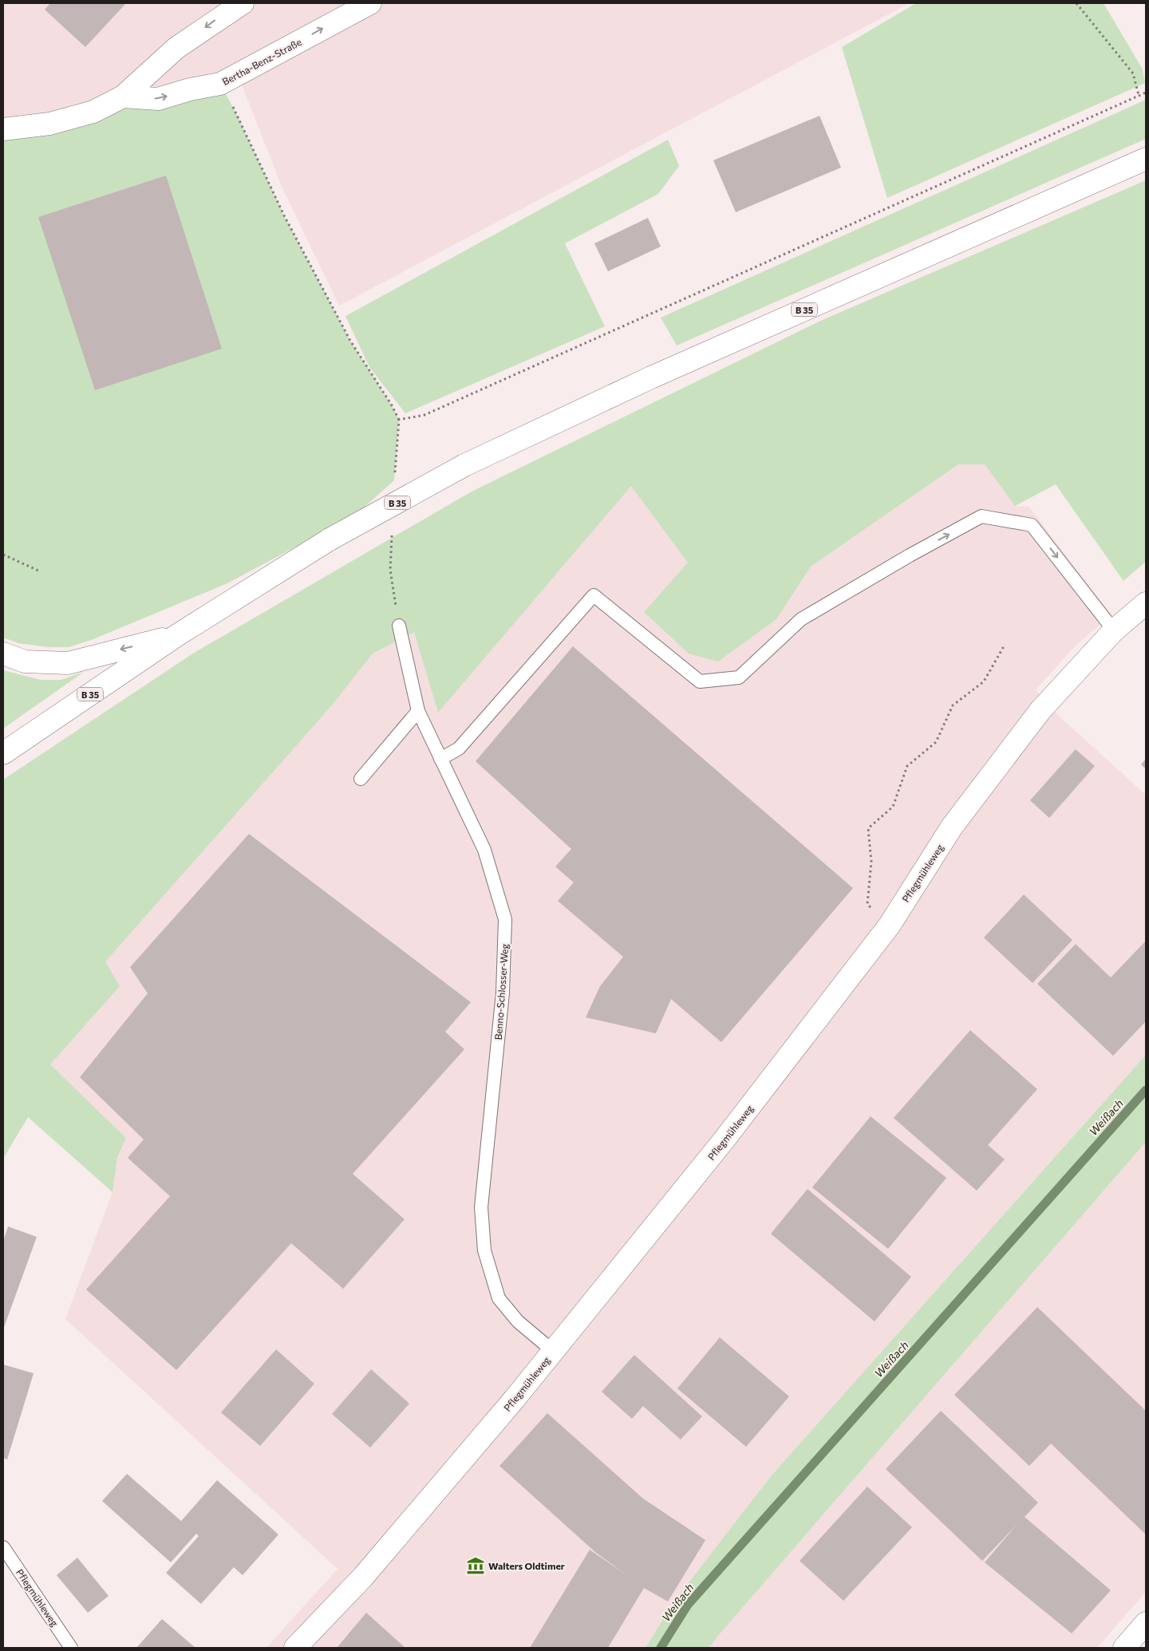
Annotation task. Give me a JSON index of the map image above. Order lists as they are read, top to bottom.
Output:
{
  "streets": {
    "street": ["Bertha-Benz-Straße", "B 35", "Pflegmühleweg"],
    "lane": ["Benno-Schlosser-Weg"]
  },
  "crossings": [
    ["Pflegmühleweg", "Benno-Schlosser-Weg"]
  ],
  "water": ["Weißach"],
  "places": {
    "museum": ["Walters Oldtimer"]
  }
}
